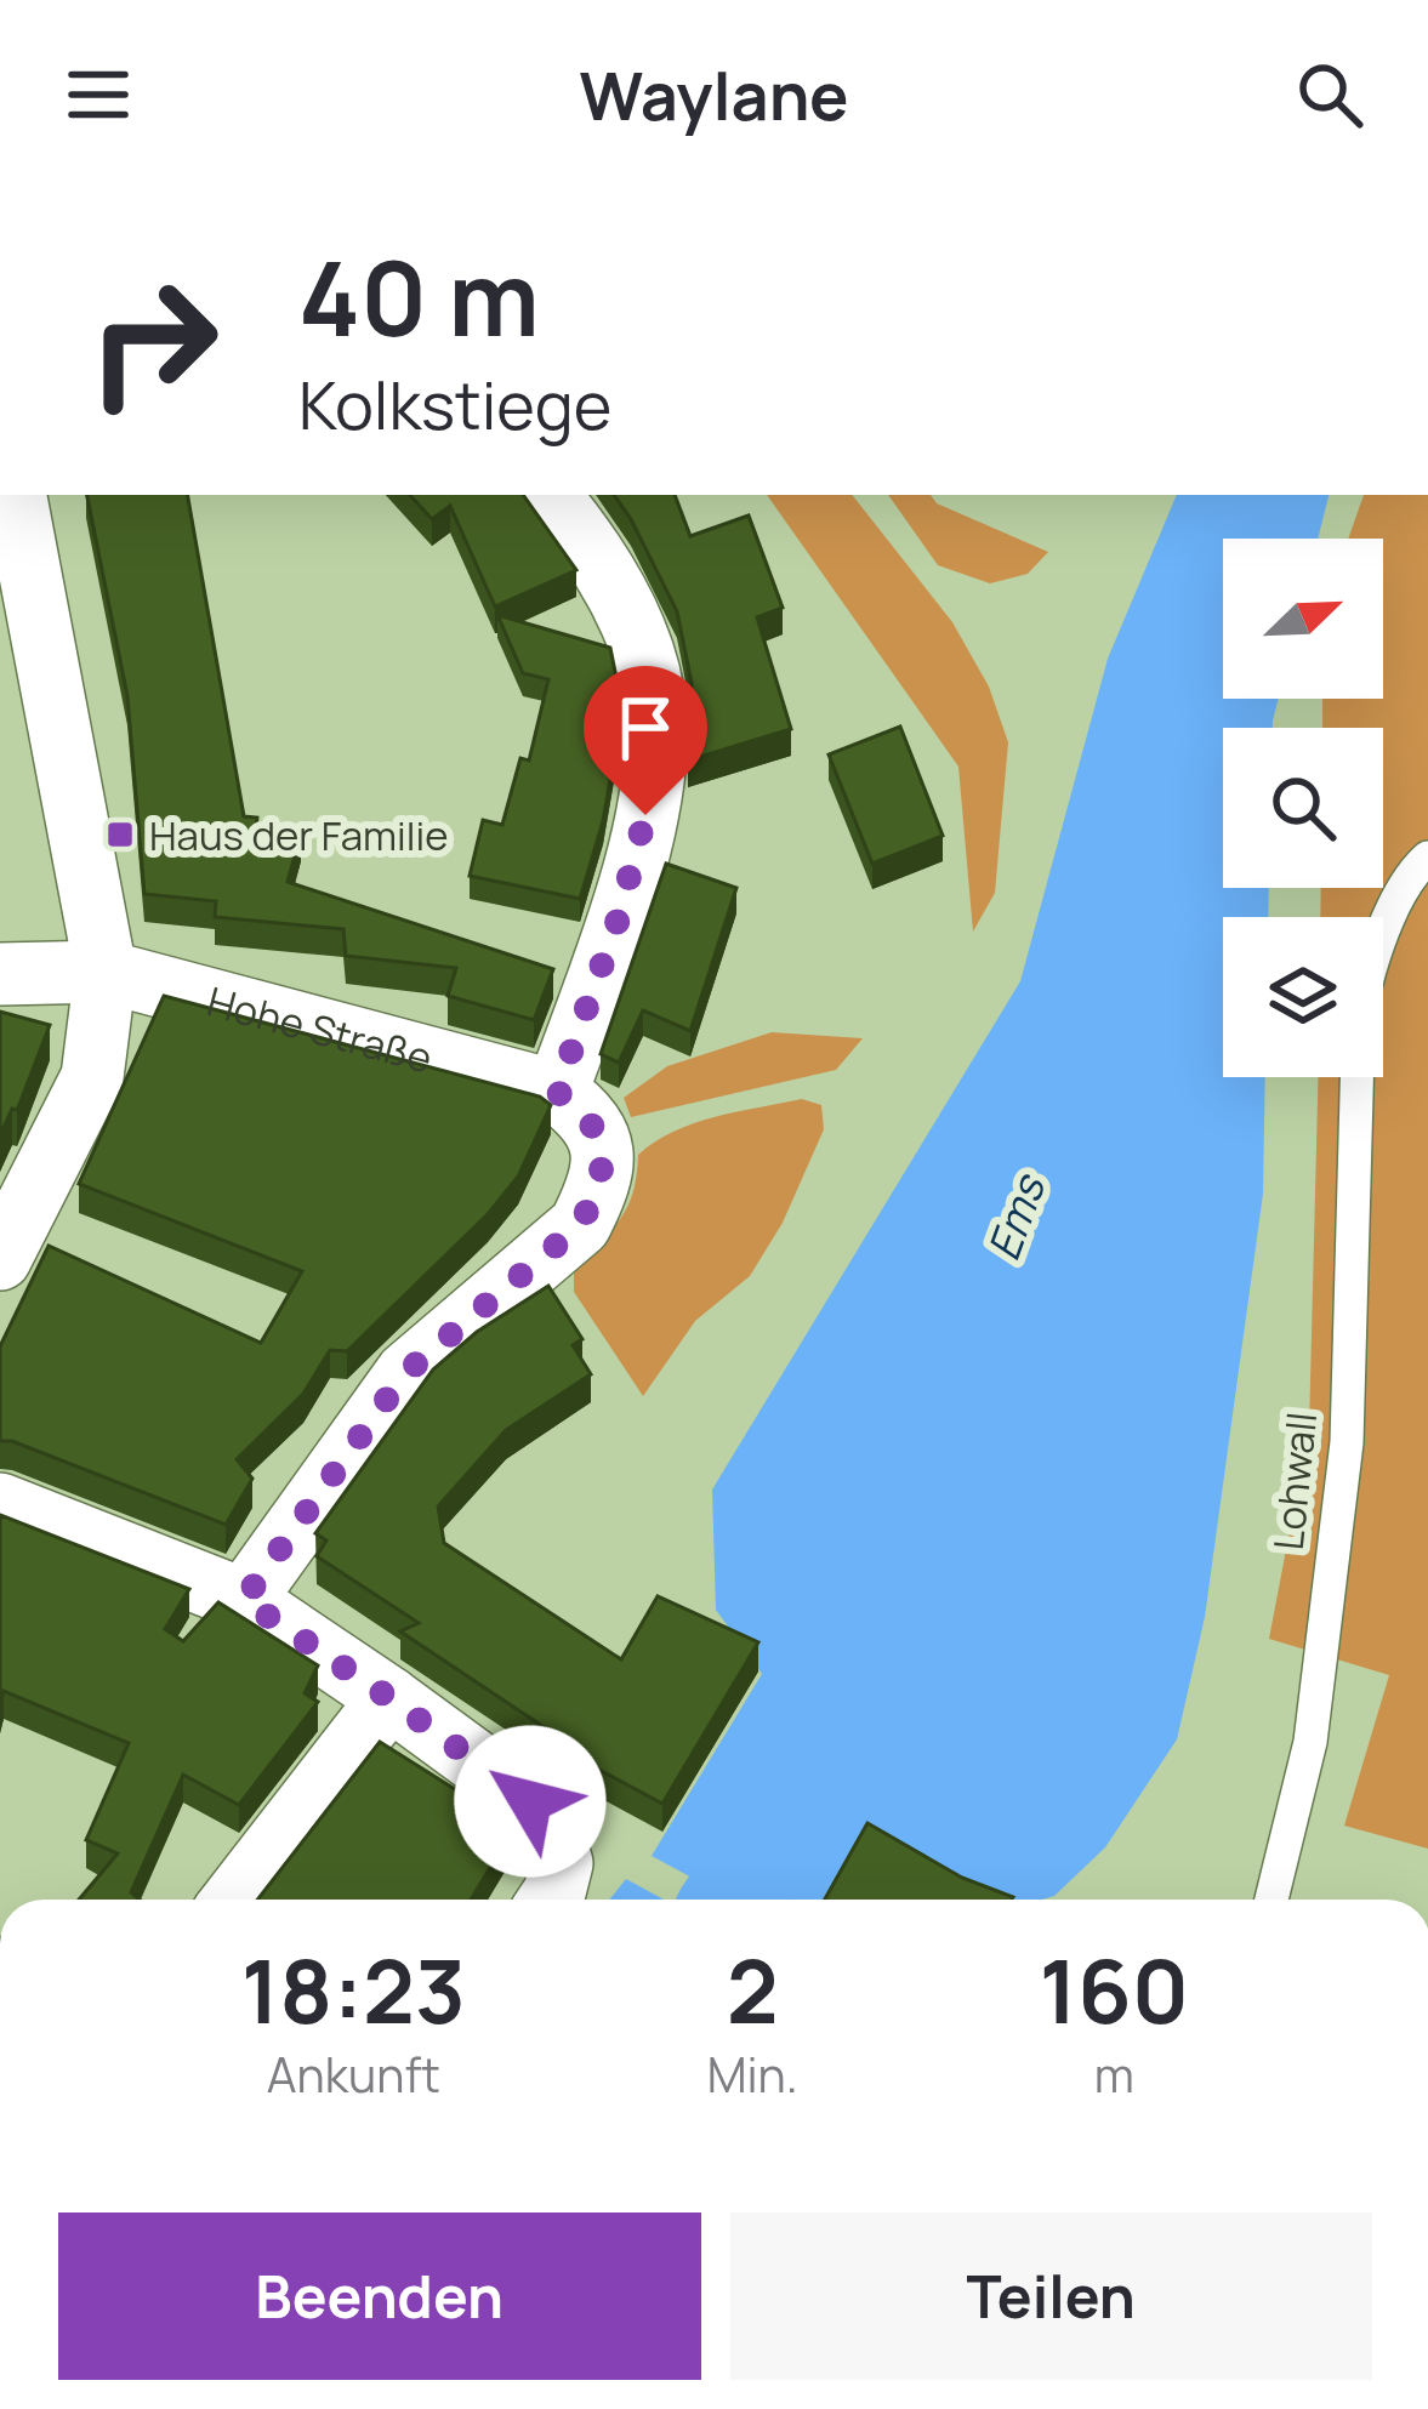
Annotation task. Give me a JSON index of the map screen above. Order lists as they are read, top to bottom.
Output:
{
  "streets": {
    "street": ["Hohe Straße"],
    "lane": ["Lohwall"]
  },
  "water": ["Ems"],
  "places": {
    "transit": ["Haus der Familie"]
  },
  "north": "top right",
  "page": {
    "header": "Waylane",
    "turn": ["40 m", "Kolkstiege"],
    "eta": [
      "18:23",
      "Ankunft",
      "2",
      "Min.",
      "160",
      "m"
    ],
    "buttons": ["Beenden", "Teilen"]
  }
}
